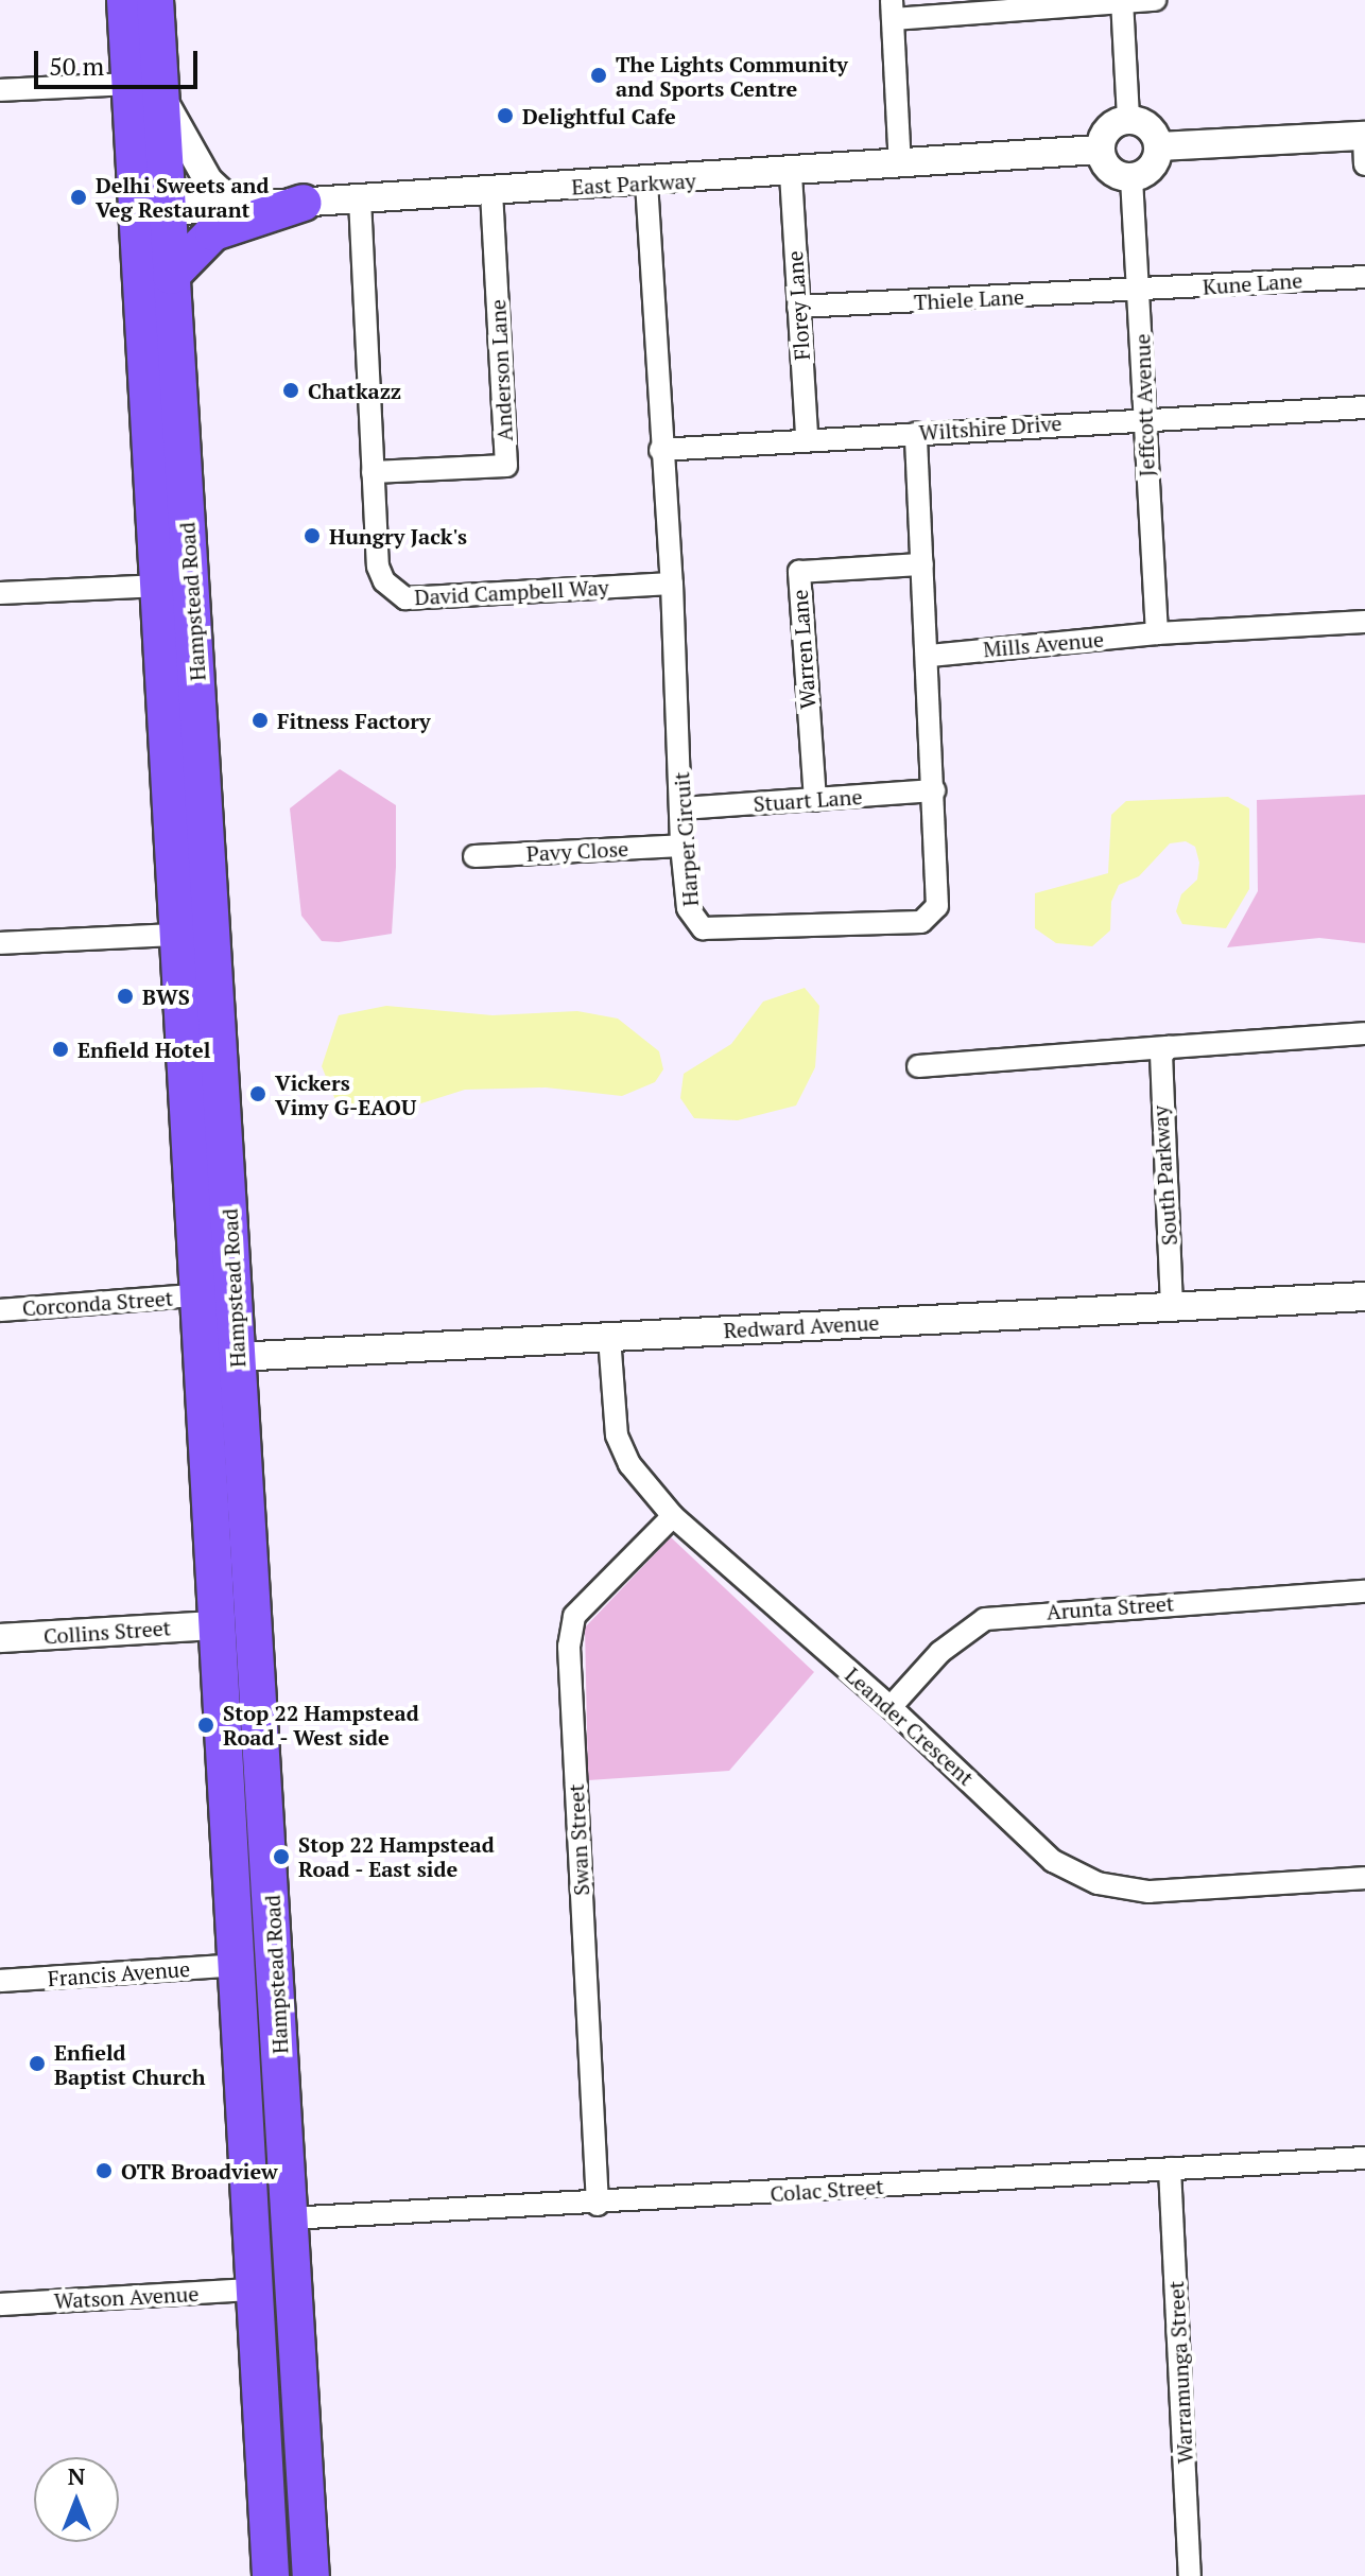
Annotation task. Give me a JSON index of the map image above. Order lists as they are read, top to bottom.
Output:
{
  "streets": {
    "highway": ["Hampstead Road"],
    "street": [
      "East Parkway",
      "Kune Lane",
      "Thiele Lane",
      "Florey Lane",
      "Anderson Lane",
      "Jeffcott Avenue",
      "Wiltshire Drive",
      "David Campbell Way",
      "Mills Avenue",
      "Warren Lane",
      "Stuart Lane",
      "Harper Circuit",
      "Pavy Close",
      "South Parkway",
      "Corconda Street",
      "Redward Avenue",
      "Arunta Street",
      "Collins Street",
      "Leander Crescent",
      "Swan Street",
      "Francis Avenue",
      "Colac Street",
      "Watson Avenue",
      "Warramunga Street"
    ]
  },
  "crossings": [
    ["East Parkway", "Florey Lane"],
    ["East Parkway", "Anderson Lane"],
    ["East Parkway", "Jeffcott Avenue"],
    ["East Parkway", "David Campbell Way"],
    ["East Parkway", "Hampstead Road"],
    ["East Parkway", "Harper Circuit"],
    ["Kune Lane", "Thiele Lane"],
    ["Kune Lane", "Jeffcott Avenue"],
    ["Thiele Lane", "Florey Lane"],
    ["Thiele Lane", "Jeffcott Avenue"],
    ["Florey Lane", "Wiltshire Drive"],
    ["Anderson Lane", "David Campbell Way"],
    ["Jeffcott Avenue", "Wiltshire Drive"],
    ["Jeffcott Avenue", "Mills Avenue"],
    ["Wiltshire Drive", "Harper Circuit"],
    ["David Campbell Way", "Harper Circuit"],
    ["Hampstead Road", "Corconda Street"],
    ["Hampstead Road", "Redward Avenue"],
    ["Hampstead Road", "Collins Street"],
    ["Hampstead Road", "Francis Avenue"],
    ["Hampstead Road", "Colac Street"],
    ["Hampstead Road", "Watson Avenue"],
    ["Mills Avenue", "Harper Circuit"],
    ["Warren Lane", "Stuart Lane"],
    ["Warren Lane", "Harper Circuit"],
    ["Stuart Lane", "Harper Circuit"],
    ["Harper Circuit", "Pavy Close"],
    ["South Parkway", "Redward Avenue"],
    ["Redward Avenue", "Leander Crescent"],
    ["Arunta Street", "Leander Crescent"],
    ["Leander Crescent", "Swan Street"],
    ["Swan Street", "Colac Street"],
    ["Colac Street", "Warramunga Street"]
  ],
  "places": [
    "The Lights Community and Sports Centre",
    "Delightful Cafe",
    "Delhi Sweets and Veg Restaurant",
    "Chatkazz",
    "Hungry Jack's",
    "Fitness Factory",
    "BWS",
    "Enfield Hotel",
    "Vickers Vimy G-EAOU",
    "Stop 22 Hampstead Road - West side",
    "Stop 22 Hampstead Road - East side",
    "Enfield Baptist Church",
    "OTR Broadview"
  ],
  "scale_bar": "50 m",
  "north": "top"
}
